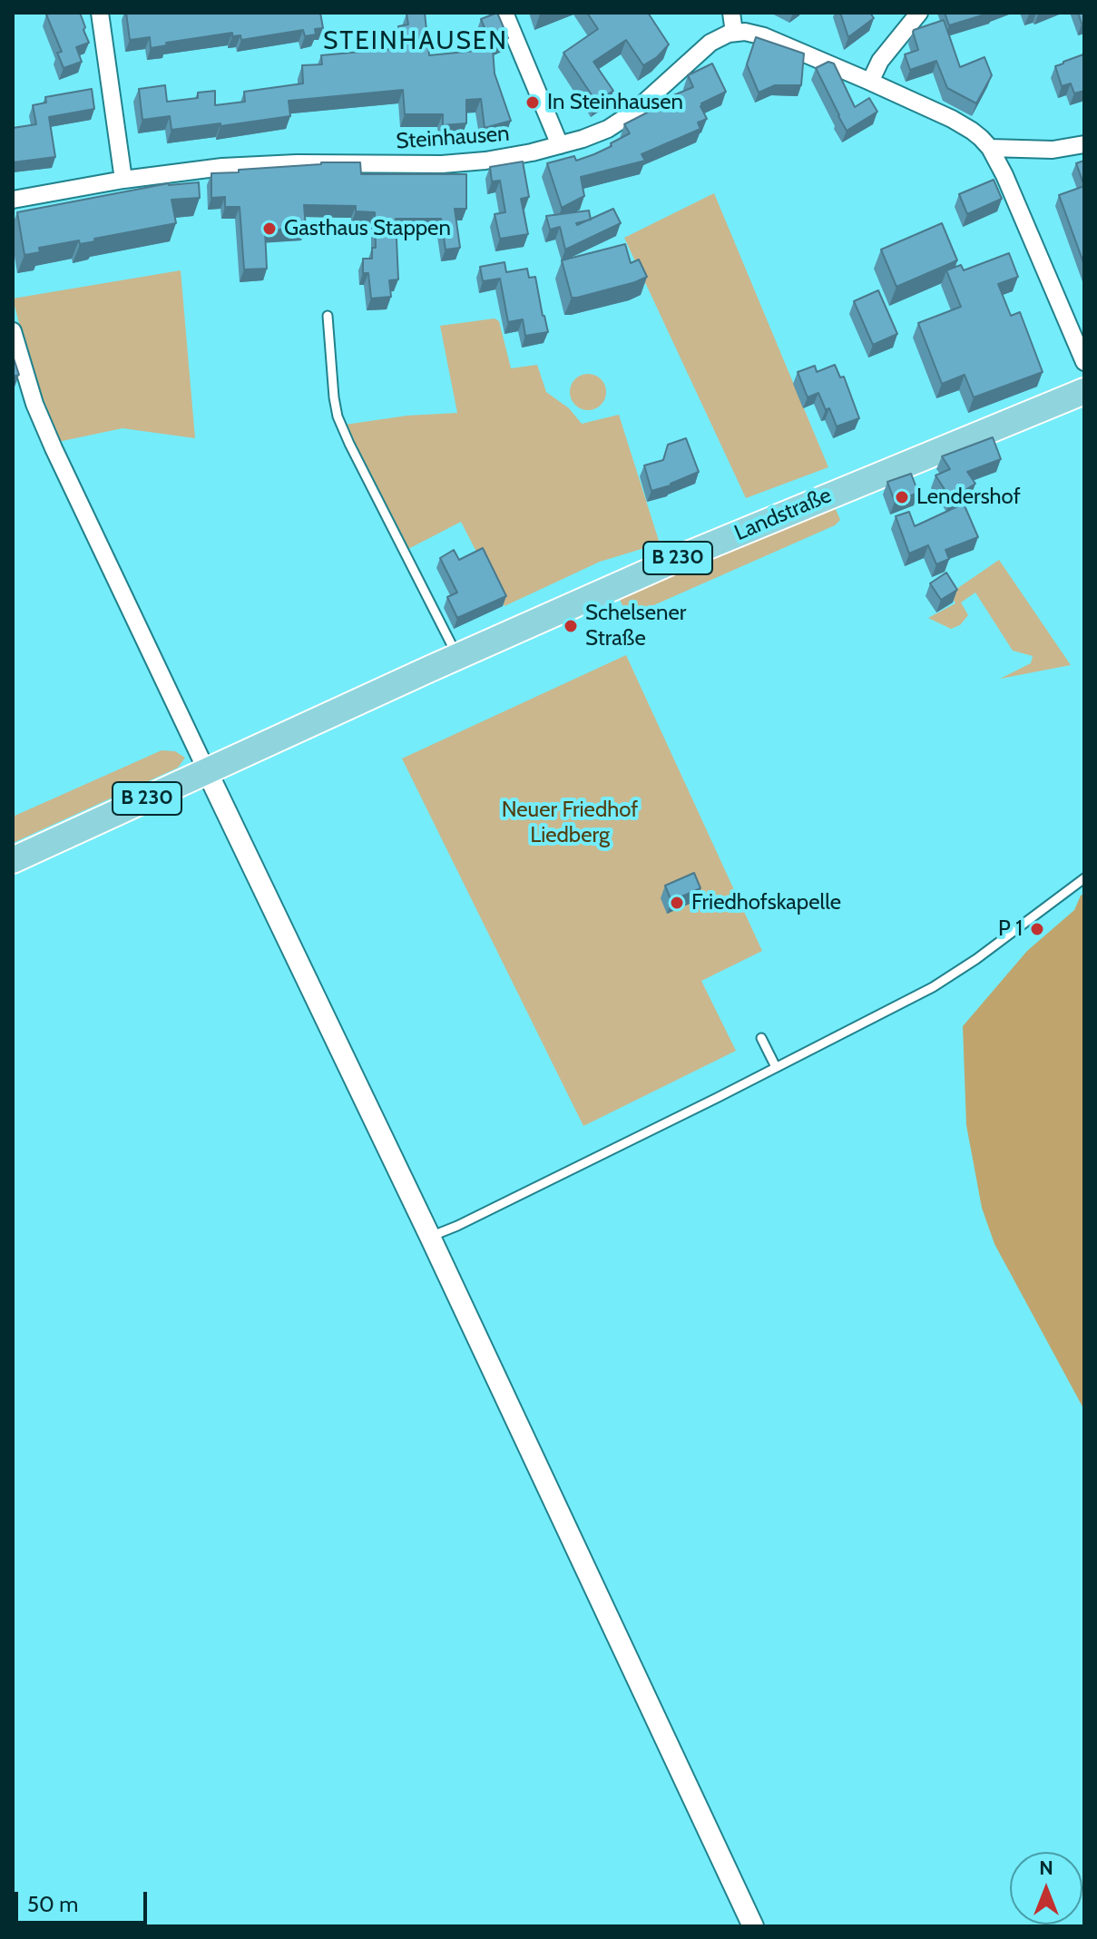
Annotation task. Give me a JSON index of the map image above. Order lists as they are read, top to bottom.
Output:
{
  "streets": {
    "main road": ["Landstraße", "B 230"],
    "street": ["Steinhausen"]
  },
  "crossings": [
    ["Landstraße", "B 230"]
  ],
  "districts": ["STEINHAUSEN"],
  "parks": ["Neuer Friedhof Liedberg"],
  "places": [
    "In Steinhausen",
    "Gasthaus Stappen",
    "Lendershof",
    "Schelsener Straße",
    "Friedhofskapelle",
    "P 1"
  ],
  "scale_bar": "50 m",
  "north": "top"
}
